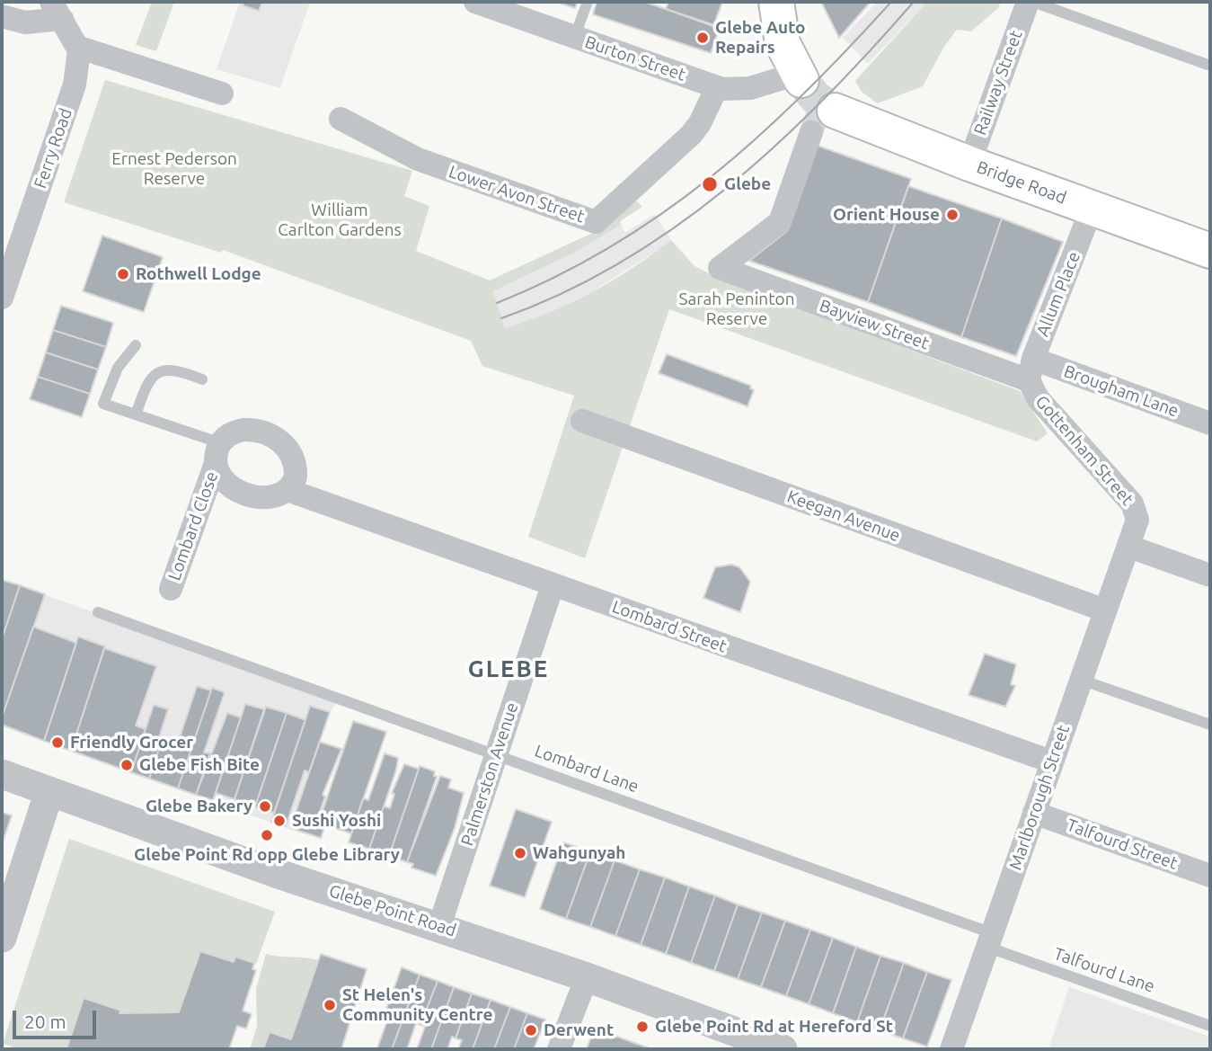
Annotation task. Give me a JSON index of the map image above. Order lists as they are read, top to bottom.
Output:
{
  "streets": {
    "main road": ["Bridge Road"],
    "street": [
      "Burton Street",
      "Railway Street",
      "Ferry Road",
      "Lower Avon Street",
      "Allum Place",
      "Bayview Street",
      "Brougham Lane",
      "Gottenham Street",
      "Keegan Avenue",
      "Lombard Close",
      "Lombard Street",
      "Palmerston Avenue",
      "Marlborough Street",
      "Talfourd Street",
      "Glebe Point Road"
    ],
    "lane": ["Lombard Lane", "Talfourd Lane"]
  },
  "crossings": [
    ["Burton Street", "Lower Avon Street"],
    ["Railway Street", "Bridge Road"],
    ["Bridge Road", "Allum Place"],
    ["Bridge Road", "Bayview Street"],
    ["Allum Place", "Bayview Street"],
    ["Allum Place", "Brougham Lane"],
    ["Allum Place", "Gottenham Street"],
    ["Bayview Street", "Brougham Lane"],
    ["Bayview Street", "Gottenham Street"],
    ["Brougham Lane", "Gottenham Street"],
    ["Gottenham Street", "Marlborough Street"],
    ["Keegan Avenue", "Marlborough Street"],
    ["Lombard Close", "Lombard Street"],
    ["Lombard Street", "Palmerston Avenue"],
    ["Lombard Street", "Marlborough Street"],
    ["Lombard Lane", "Palmerston Avenue"],
    ["Lombard Lane", "Marlborough Street"],
    ["Lombard Lane", "Talfourd Lane"],
    ["Palmerston Avenue", "Glebe Point Road"],
    ["Marlborough Street", "Talfourd Street"],
    ["Marlborough Street", "Talfourd Lane"]
  ],
  "districts": ["GLEBE"],
  "parks": ["Ernest Pederson Reserve", "William Carlton Gardens", "Sarah Peninton Reserve"],
  "places": [
    "Glebe Auto Repairs",
    "Glebe",
    "Orient House",
    "Rothwell Lodge",
    "Friendly Grocer",
    "Glebe Fish Bite",
    "Glebe Bakery",
    "Sushi Yoshi",
    "Glebe Point Rd opp Glebe Library",
    "Wahgunyah",
    "St Helen's Community Centre",
    "Glebe Point Rd at Hereford St",
    "Derwent"
  ],
  "scale_bar": "20 m"
}
